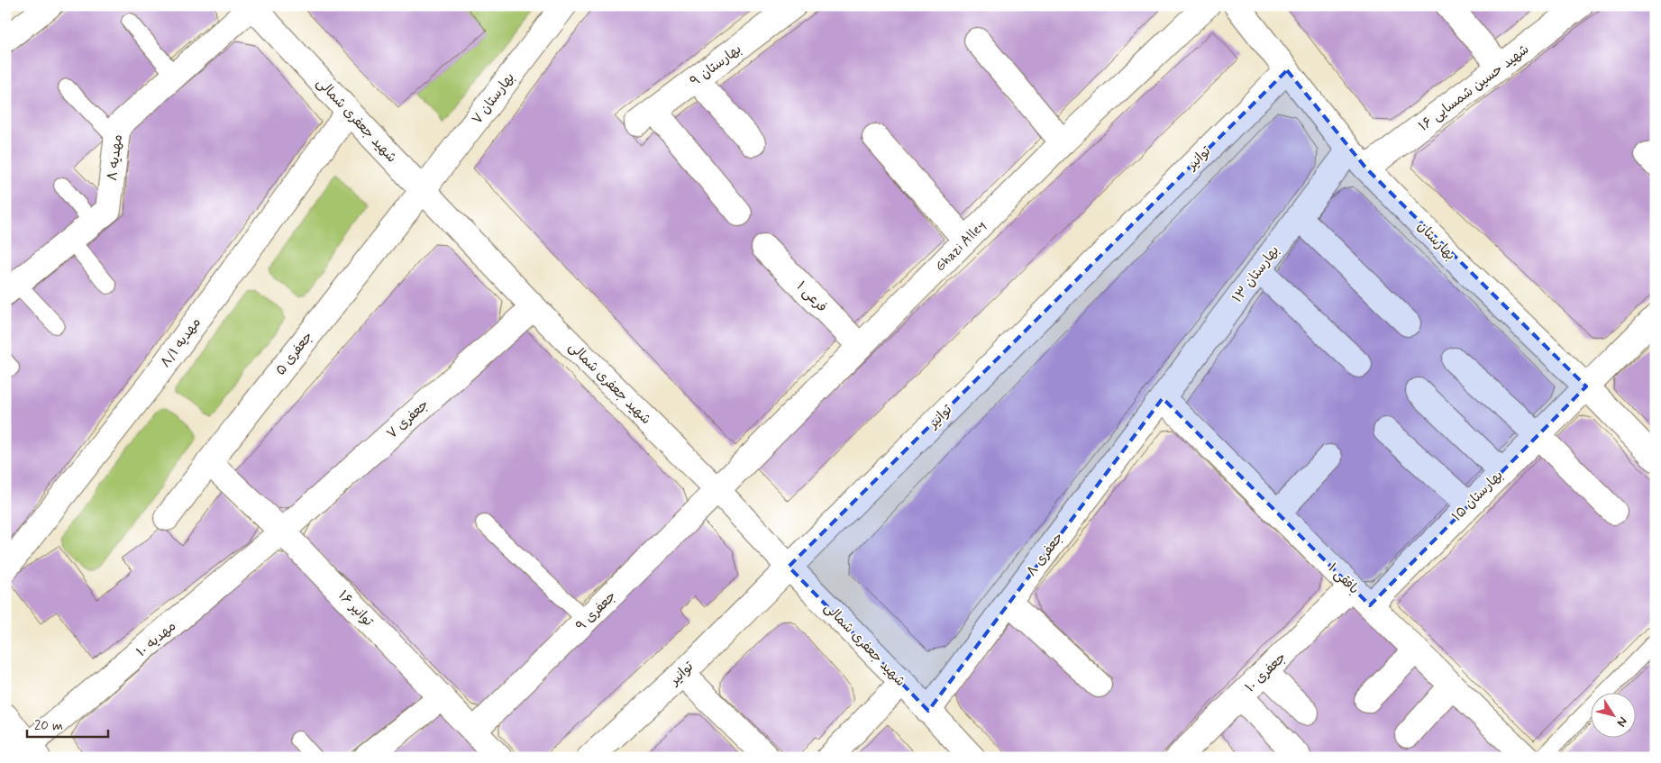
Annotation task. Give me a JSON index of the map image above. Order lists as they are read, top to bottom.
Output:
{
  "streets": {
    "street": [
      "بهارستان ۹",
      "شهید حسین شمسایی ۱۶",
      "بهارستان ۷",
      "شهید جعفری شمالی",
      "مهدیه ۸",
      "توانیر",
      "بهارستان",
      "Ghazi Alley",
      "بهارستان ۱۳",
      "فرعی ۱",
      "مهدیه ۸/۱",
      "جعفری ۵",
      "جعفری ۷",
      "بهارستان ۱۵",
      "جعفری ۸",
      "بافقی ۱",
      "توانیر ۱۶",
      "جعفری ۹",
      "مهدیه ۱۰",
      "جعفری ۱۰"
    ]
  },
  "crossings": [
    ["شهید حسین شمسایی ۱۶", "بهارستان"],
    ["بهارستان ۷", "شهید جعفری شمالی"],
    ["بهارستان ۷", "جعفری ۵"],
    ["شهید جعفری شمالی", "مهدیه ۸"],
    ["شهید جعفری شمالی", "توانیر"],
    ["شهید جعفری شمالی", "Ghazi Alley"],
    ["شهید جعفری شمالی", "مهدیه ۸/۱"],
    ["شهید جعفری شمالی", "جعفری ۵"],
    ["شهید جعفری شمالی", "جعفری ۷"],
    ["شهید جعفری شمالی", "جعفری ۸"],
    ["شهید جعفری شمالی", "جعفری ۹"],
    ["توانیر", "بهارستان"],
    ["بهارستان", "بهارستان ۱۳"],
    ["بهارستان", "بهارستان ۱۵"],
    ["Ghazi Alley", "فرعی ۱"],
    ["Ghazi Alley", "جعفری ۹"],
    ["بهارستان ۱۳", "جعفری ۸"],
    ["بهارستان ۱۳", "بافقی ۱"],
    ["جعفری ۵", "توانیر ۱۶"],
    ["جعفری ۷", "توانیر ۱۶"],
    ["جعفری ۷", "مهدیه ۱۰"],
    ["بهارستان ۱۵", "بافقی ۱"],
    ["جعفری ۸", "بافقی ۱"],
    ["بافقی ۱", "جعفری ۱۰"],
    ["توانیر ۱۶", "جعفری ۹"],
    ["توانیر ۱۶", "مهدیه ۱۰"]
  ],
  "scale_bar": "20 m",
  "north": "bottom right"
}
